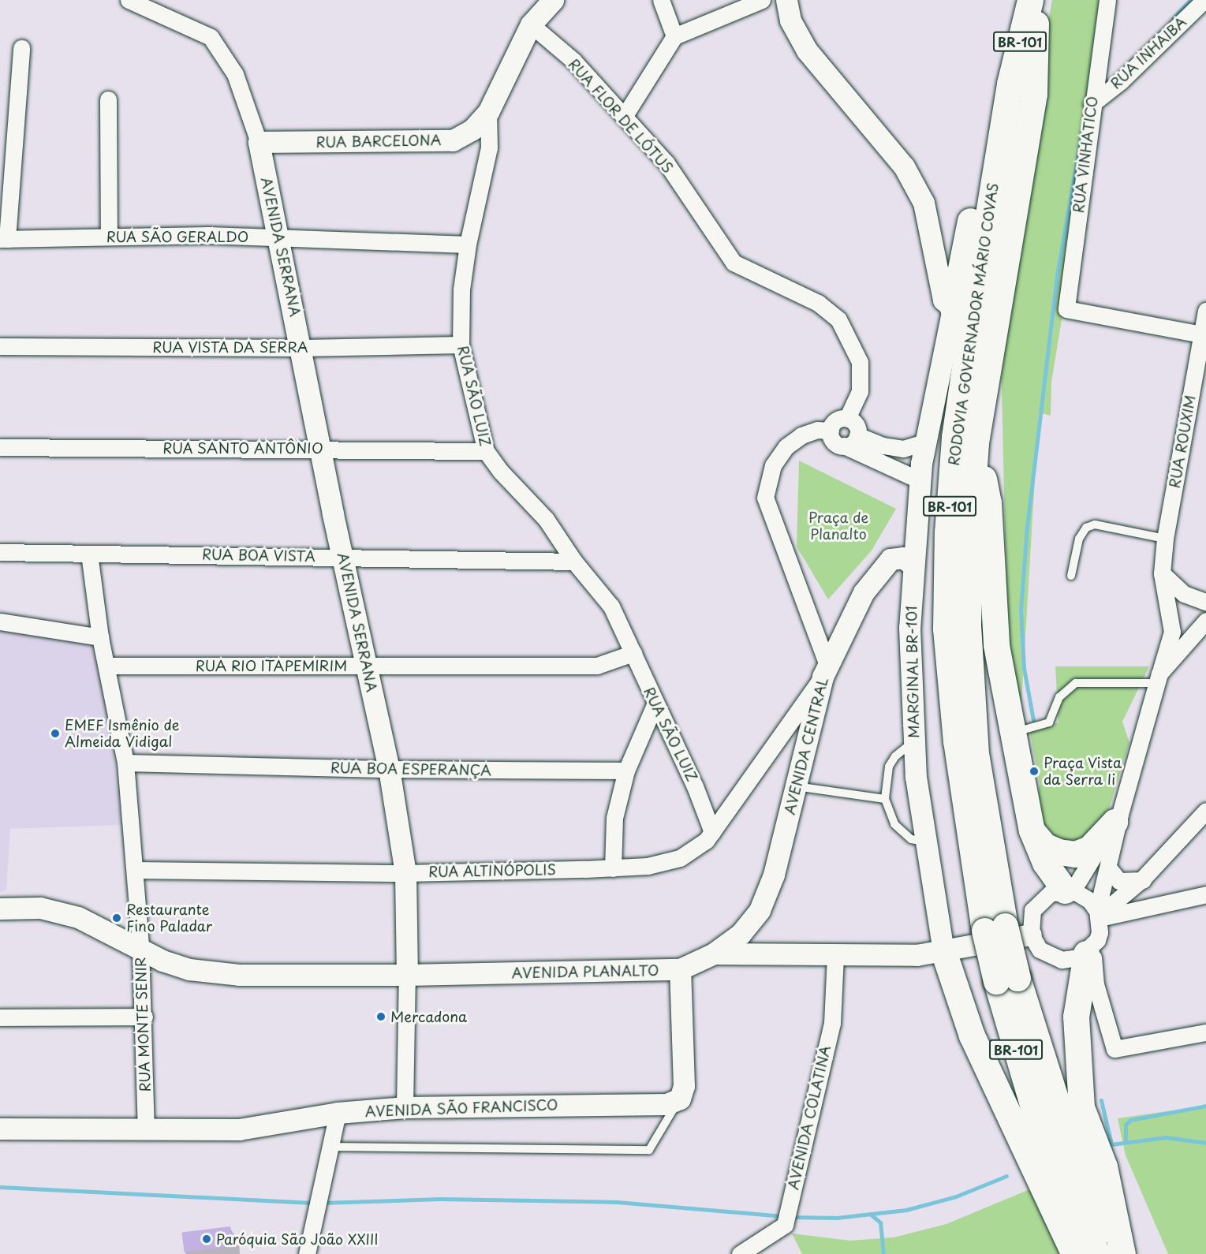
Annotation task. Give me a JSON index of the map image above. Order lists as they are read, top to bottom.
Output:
{
  "streets": {
    "main road": ["BR-101", "RODOVIA GOVERNADOR MÁRIO COVAS"],
    "street": [
      "RUA INHAIBA",
      "RUA FLOR DE LÓTUS",
      "RUA BARCELONA",
      "RUA VINHATICO",
      "RUA SÃO GERALDO",
      "AVENIDA SERRANA",
      "RUA VISTA DA SERRA",
      "RUA SÃO LUIZ",
      "RUA ROUXIM",
      "RUA SANTO ANTÔNIO",
      "RUA BOA VISTA",
      "RUA RIO ITAPEMIRIM",
      "MARGINAL BR-101",
      "AVENIDA CENTRAL",
      "RUA BOA ESPERANÇA",
      "RUA ALTINÓPOLIS",
      "AVENIDA PLANALTO",
      "RUA MONTE SENIR",
      "AVENIDA SÃO FRANCISCO",
      "AVENIDA COLATINA"
    ]
  },
  "crossings": [
    ["RUA INHAIBA", "RUA VINHATICO"],
    ["RUA FLOR DE LÓTUS", "RUA SÃO LUIZ"],
    ["RUA BARCELONA", "AVENIDA SERRANA"],
    ["RUA BARCELONA", "RUA SÃO LUIZ"],
    ["RUA VINHATICO", "RUA ROUXIM"],
    ["RUA SÃO GERALDO", "AVENIDA SERRANA"],
    ["RUA SÃO GERALDO", "RUA SÃO LUIZ"],
    ["AVENIDA SERRANA", "RUA VISTA DA SERRA"],
    ["AVENIDA SERRANA", "RUA SANTO ANTÔNIO"],
    ["AVENIDA SERRANA", "RUA BOA VISTA"],
    ["AVENIDA SERRANA", "RUA RIO ITAPEMIRIM"],
    ["AVENIDA SERRANA", "RUA BOA ESPERANÇA"],
    ["AVENIDA SERRANA", "RUA ALTINÓPOLIS"],
    ["AVENIDA SERRANA", "AVENIDA PLANALTO"],
    ["AVENIDA SERRANA", "AVENIDA SÃO FRANCISCO"],
    ["RUA VISTA DA SERRA", "RUA SÃO LUIZ"],
    ["RUA SÃO LUIZ", "RUA SANTO ANTÔNIO"],
    ["RUA SÃO LUIZ", "RUA BOA VISTA"],
    ["RUA SÃO LUIZ", "RUA RIO ITAPEMIRIM"],
    ["RUA SÃO LUIZ", "RUA ALTINÓPOLIS"],
    ["RUA BOA VISTA", "RUA MONTE SENIR"],
    ["RUA RIO ITAPEMIRIM", "RUA MONTE SENIR"],
    ["MARGINAL BR-101", "AVENIDA CENTRAL"],
    ["MARGINAL BR-101", "AVENIDA PLANALTO"],
    ["AVENIDA CENTRAL", "RUA ALTINÓPOLIS"],
    ["AVENIDA CENTRAL", "AVENIDA PLANALTO"],
    ["RUA BOA ESPERANÇA", "RUA MONTE SENIR"],
    ["RUA ALTINÓPOLIS", "RUA MONTE SENIR"],
    ["AVENIDA PLANALTO", "RUA MONTE SENIR"],
    ["AVENIDA PLANALTO", "AVENIDA COLATINA"],
    ["RUA MONTE SENIR", "AVENIDA SÃO FRANCISCO"]
  ],
  "parks": ["Praça de Planalto"],
  "places": [
    "EMEF Ismênio de Almeida Vidigal",
    "Praça Vista da Serra Ii",
    "Restaurante Fino Paladar",
    "Mercadona",
    "Paróquia São João XXIII"
  ]
}
